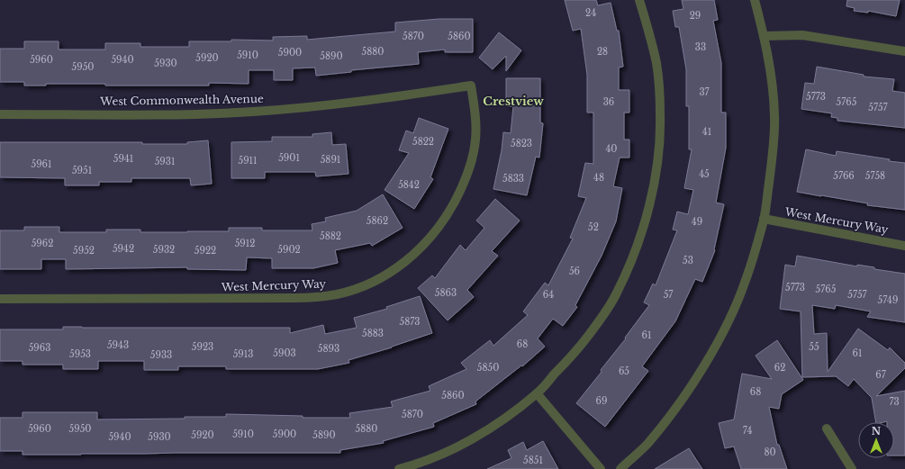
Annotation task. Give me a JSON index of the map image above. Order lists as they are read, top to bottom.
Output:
{
  "streets": {
    "street": ["West Commonwealth Avenue", "West Mercury Way"]
  },
  "crossings": [
    ["West Commonwealth Avenue", "West Mercury Way"]
  ],
  "districts": ["Crestview"],
  "house_numbers": [
    "24",
    "29",
    "5870",
    "5860",
    "33",
    "5880",
    "28",
    "5900",
    "5910",
    "5890",
    "5920",
    "5960",
    "5940",
    "5930",
    "5950",
    "37",
    "5773",
    "36",
    "5765",
    "5757",
    "41",
    "5822",
    "5823",
    "40",
    "5901",
    "5941",
    "5891",
    "5911",
    "5931",
    "5961",
    "5951",
    "45",
    "5766",
    "5758",
    "48",
    "5833",
    "5842",
    "5862",
    "49",
    "52",
    "5882",
    "5962",
    "5912",
    "5942",
    "5932",
    "5902",
    "5952",
    "5922",
    "53",
    "56",
    "5773",
    "5765",
    "5863",
    "64",
    "57",
    "5757",
    "5749",
    "5873",
    "5883",
    "61",
    "68",
    "5943",
    "5923",
    "55",
    "5963",
    "5893",
    "5903",
    "61",
    "5953",
    "5913",
    "5933",
    "5850",
    "62",
    "65",
    "67",
    "68",
    "5860",
    "69",
    "73",
    "5870",
    "5960",
    "5950",
    "5880",
    "74",
    "5910",
    "5900",
    "5920",
    "5890",
    "5940",
    "5930",
    "80",
    "5851"
  ],
  "north": "top"
}
